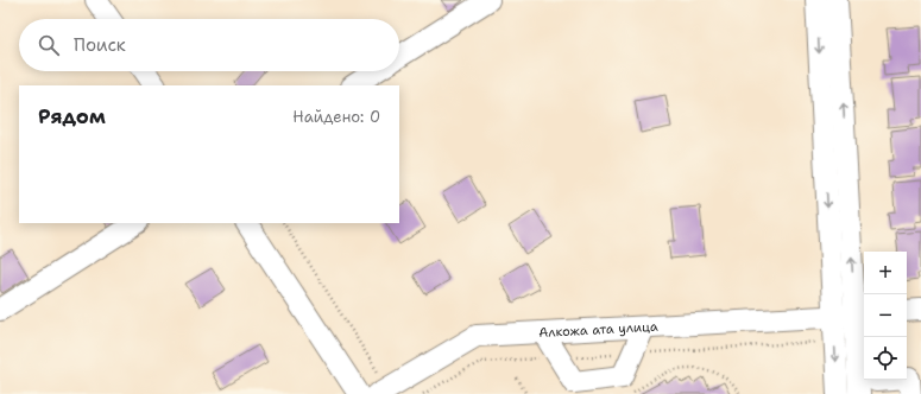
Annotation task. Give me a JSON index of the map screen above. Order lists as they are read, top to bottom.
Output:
{
  "streets": {
    "street": ["Алкожа ата улица"]
  },
  "page": {
    "search": "Поиск",
    "heading": ["Рядом", "Найдено: 0"],
    "map_buttons": ["+", "−"]
  }
}
